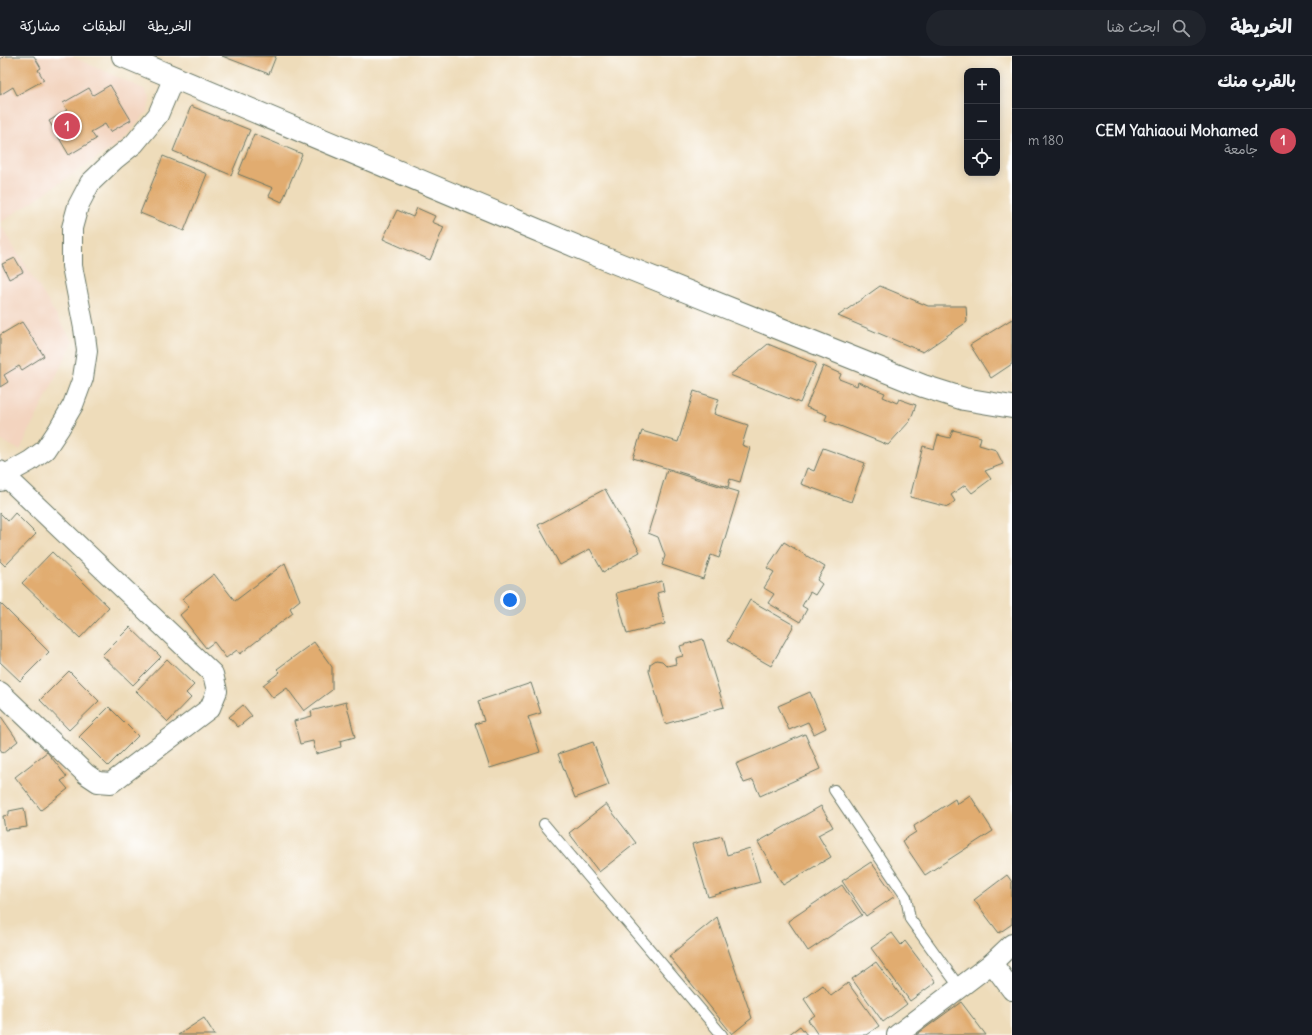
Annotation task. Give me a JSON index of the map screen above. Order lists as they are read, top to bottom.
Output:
{
  "page": {
    "header": "الخريطة",
    "search": "ابحث هنا",
    "nav": ["الخريطة", "الطبقات", "مشاركة"],
    "heading": "بالقرب منك",
    "map_buttons": ["+", "−"],
    "list": [
      {
        "mark": "1",
        "name": "CEM Yahiaoui Mohamed",
        "note": "جامعة",
        "value": "180 m"
      }
    ],
    "pins": "1"
  }
}
